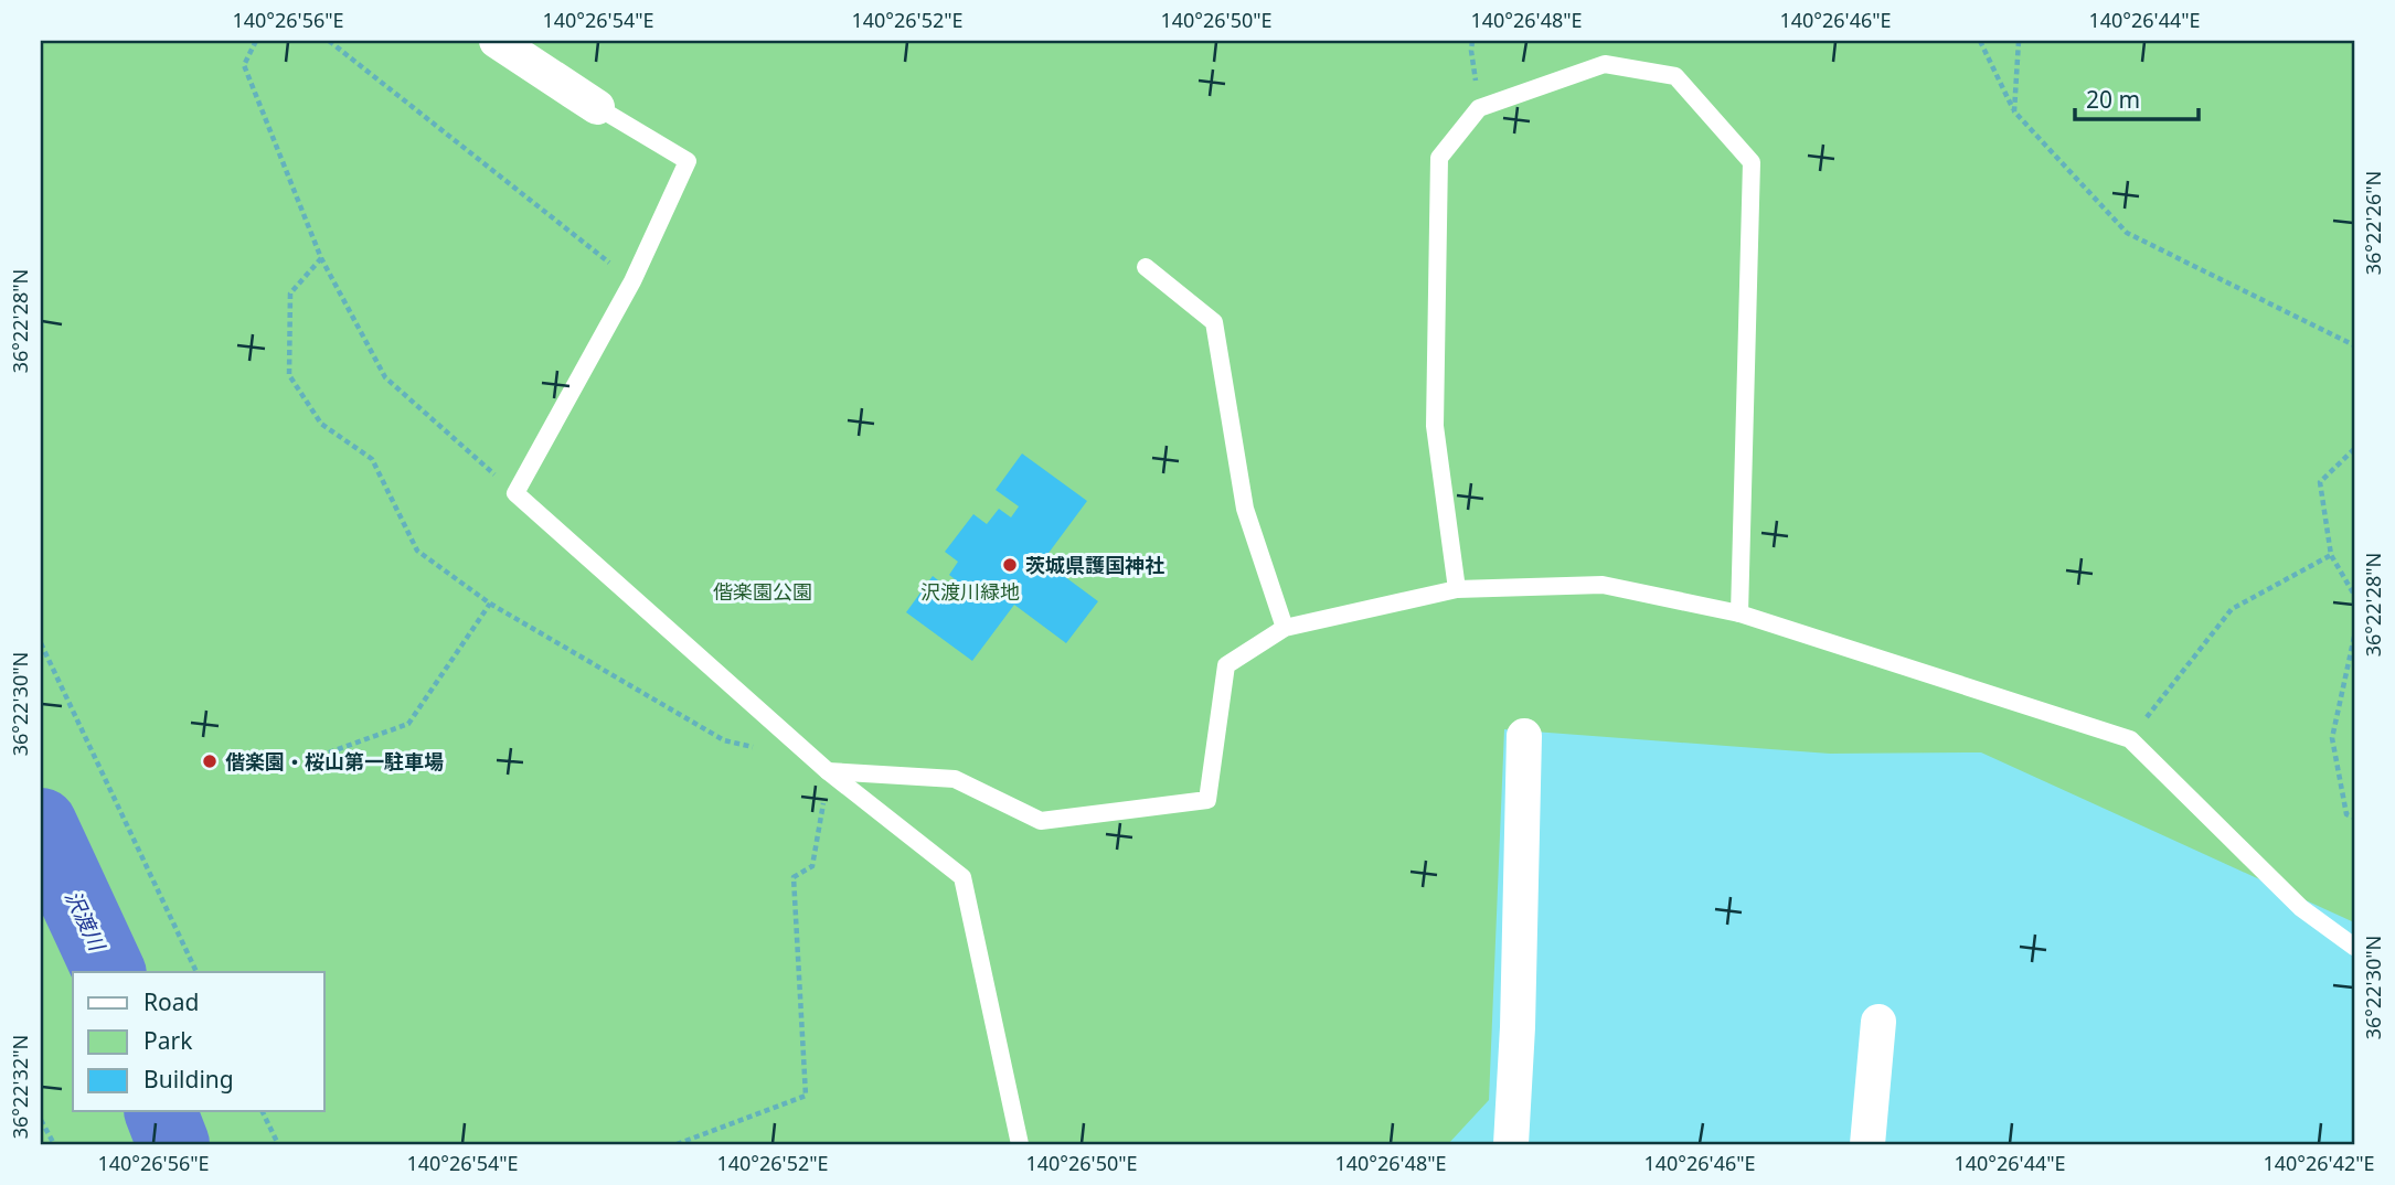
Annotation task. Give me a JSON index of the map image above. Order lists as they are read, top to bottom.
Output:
{
  "water": ["沢渡川"],
  "parks": ["偕楽園公園", "沢渡川緑地"],
  "places": ["茨城県護国神社", "偕楽園・桜山第一駐車場"],
  "legend": ["Road", "Park", "Building"],
  "scale_bar": "20 m",
  "coordinates": [
    "140°26'56\"E",
    "140°26'54\"E",
    "140°26'52\"E",
    "140°26'50\"E",
    "140°26'48\"E",
    "140°26'46\"E",
    "140°26'44\"E",
    "36°22'26\"N",
    "36°22'28\"N",
    "36°22'30\"N",
    "36°22'32\"N",
    "140°26'42\"E"
  ]
}
